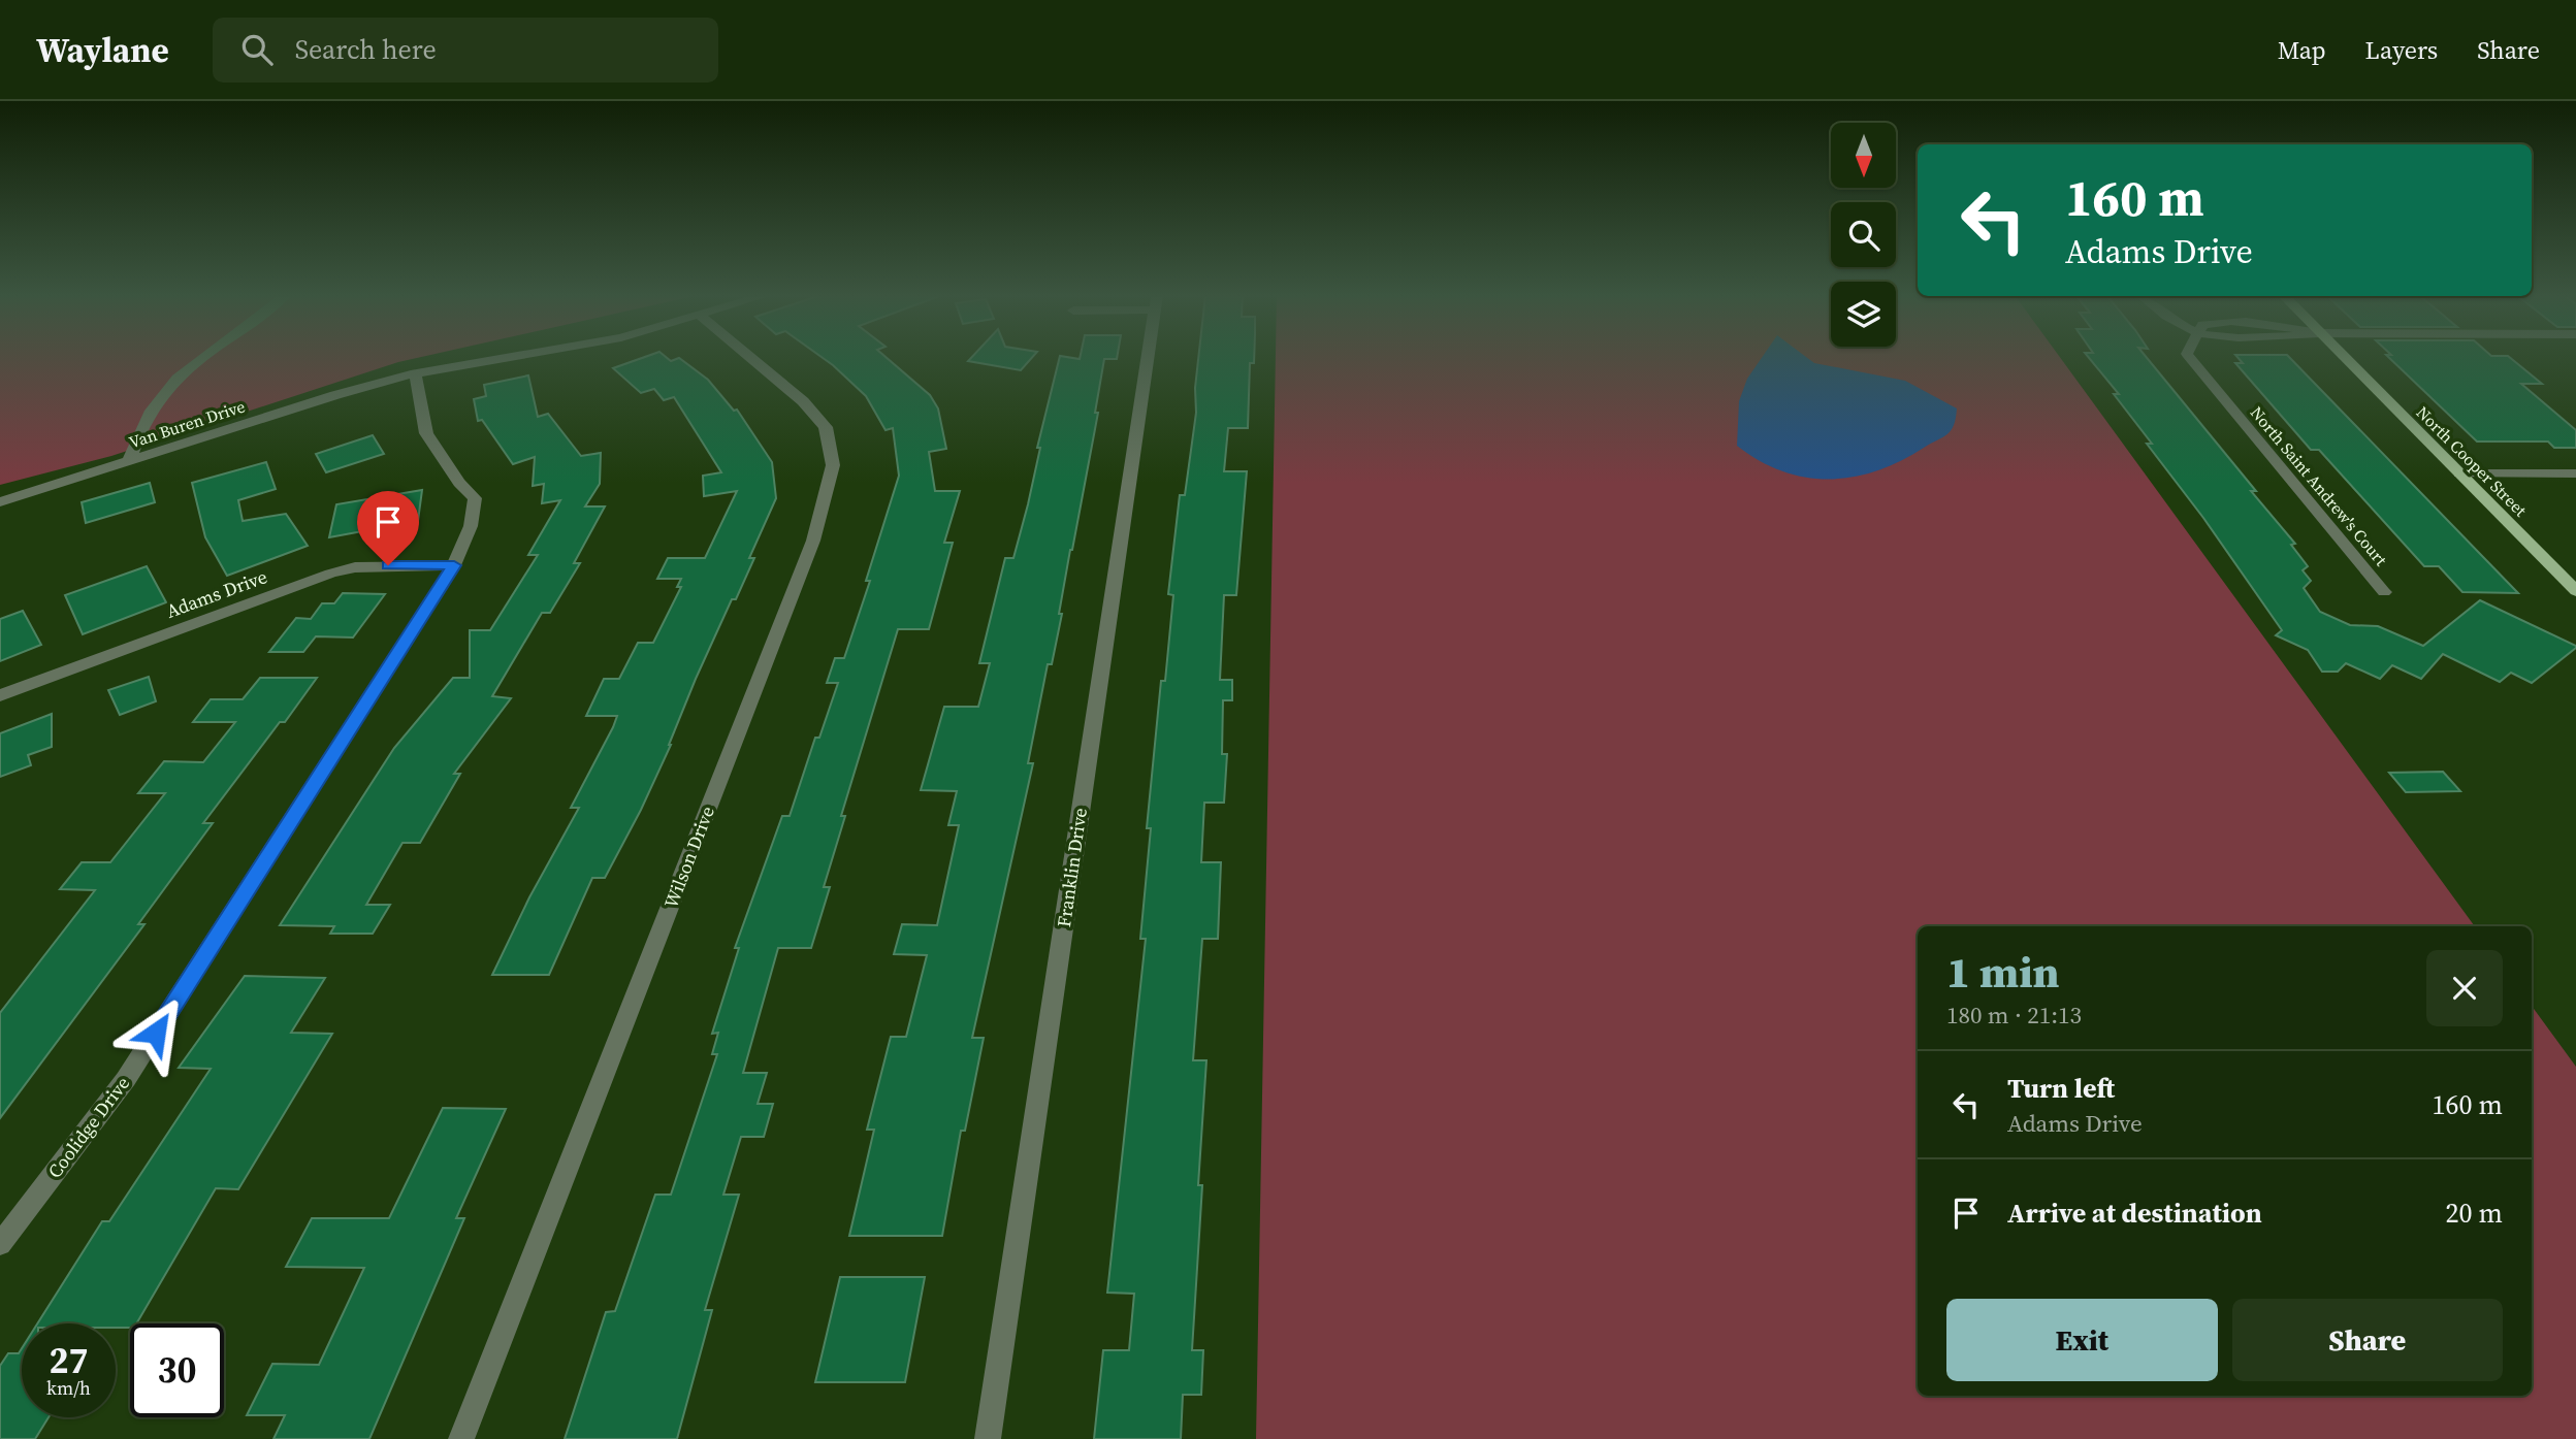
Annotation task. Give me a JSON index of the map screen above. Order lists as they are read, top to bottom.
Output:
{
  "streets": {
    "main road": ["North Cooper Street"],
    "street": [
      "Van Buren Drive",
      "North Saint Andrew's Court",
      "Adams Drive",
      "Wilson Drive",
      "Franklin Drive",
      "Coolidge Drive"
    ]
  },
  "crossings": [
    ["Van Buren Drive", "Coolidge Drive"],
    ["Adams Drive", "Coolidge Drive"]
  ],
  "north": "bottom",
  "page": {
    "header": "Waylane",
    "search": "Search here",
    "nav": ["Map", "Layers", "Share"],
    "turn": ["160 m", "Adams Drive"],
    "heading": ["1 min", "180 m · 21:13"],
    "list": [
      {
        "name": "Turn left",
        "note": "Adams Drive",
        "value": "160 m"
      },
      {
        "name": "Arrive at destination",
        "value": "20 m"
      }
    ],
    "buttons": ["Exit", "Share"],
    "speed": "27 km/h",
    "limit": "30"
  }
}
